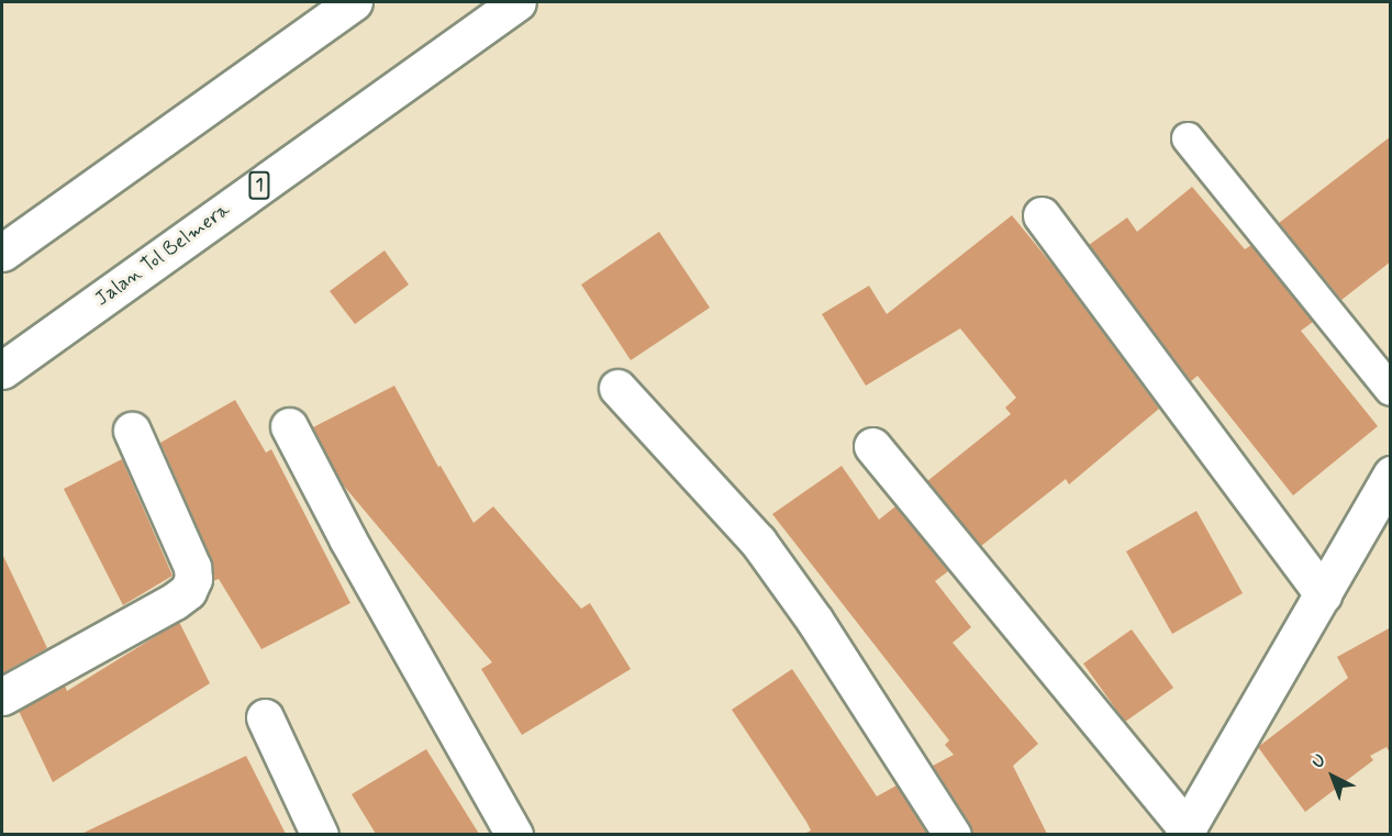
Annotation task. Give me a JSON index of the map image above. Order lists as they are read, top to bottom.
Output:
{
  "streets": {
    "main road": ["1", "Jalan Tol Belmera"]
  },
  "north": "top left"
}
